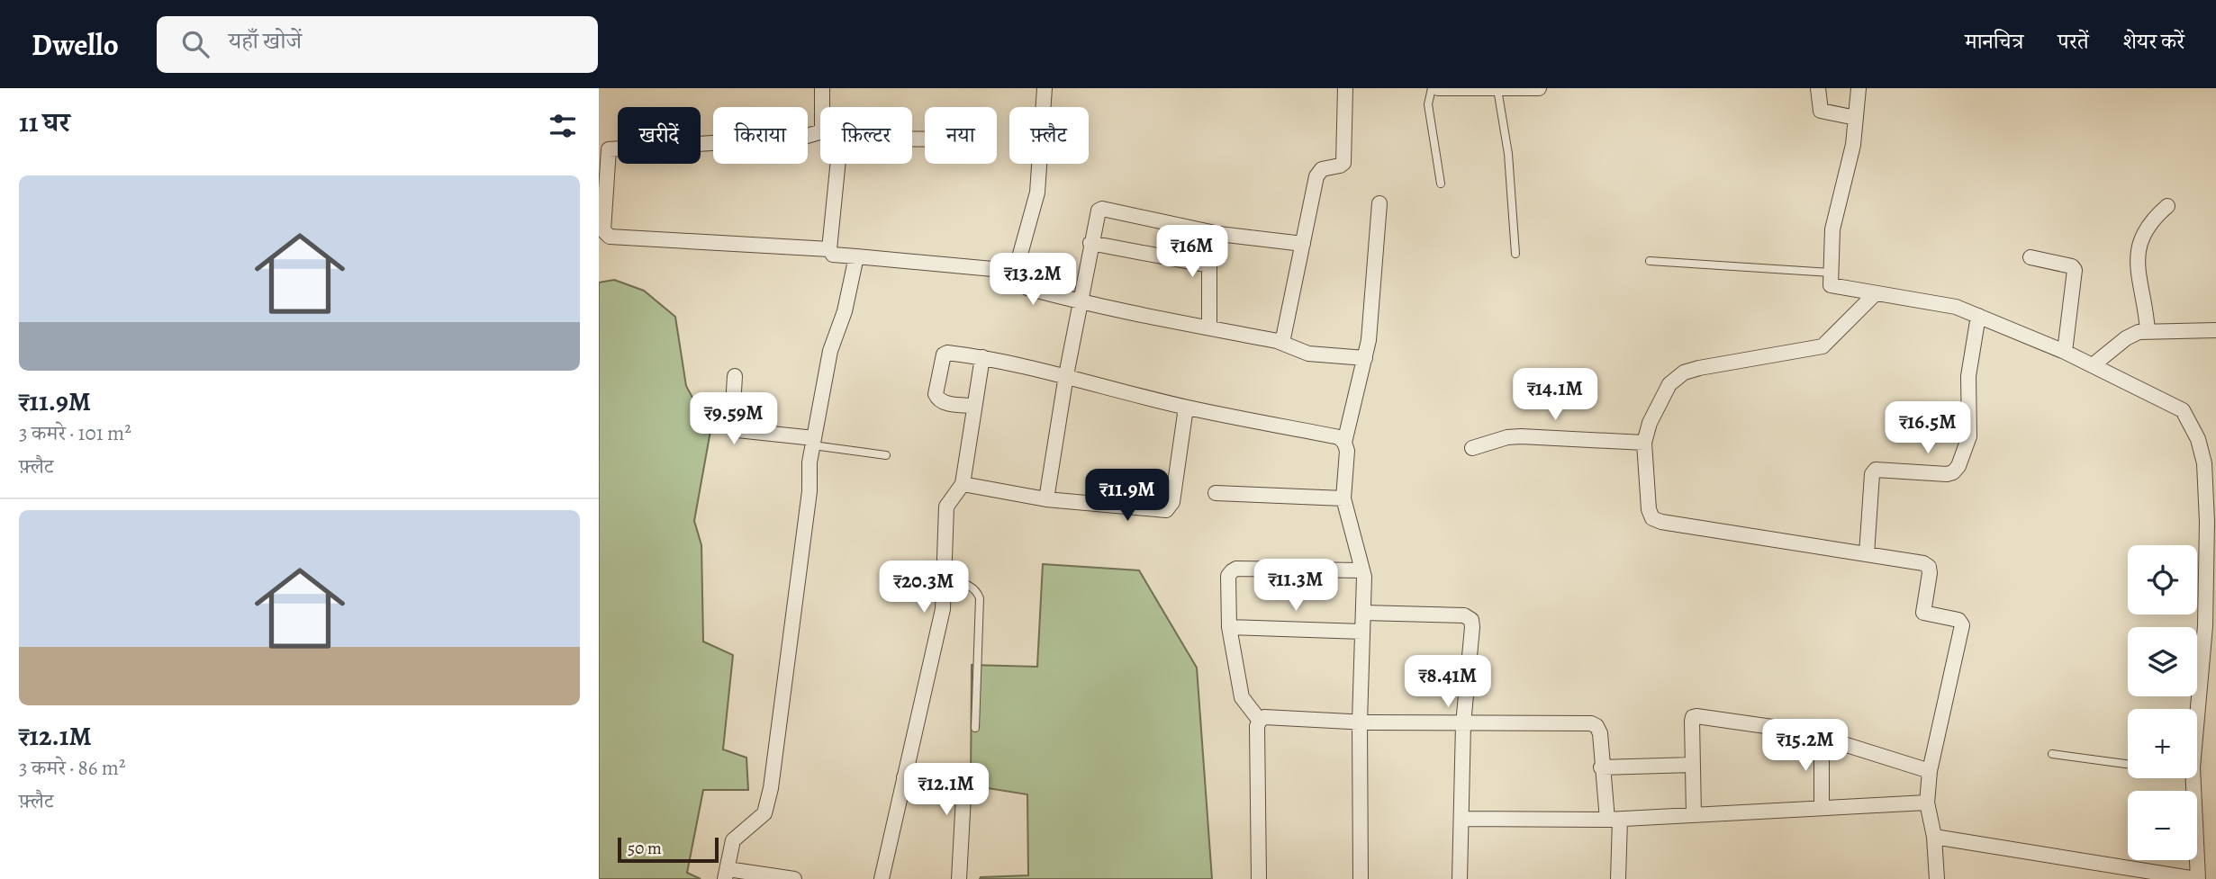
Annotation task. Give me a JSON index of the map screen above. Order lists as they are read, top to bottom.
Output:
{
  "scale_bar": "50 m",
  "page": {
    "header": "Dwello",
    "search": "यहाँ खोजें",
    "nav": ["मानचित्र", "परतें", "शेयर करें"],
    "heading": "11 घर",
    "chip": [
      "खरीदें",
      "किराया",
      "फ़िल्टर",
      "नया",
      "फ़्लैट"
    ],
    "list": [
      {
        "name": "₹11.9M",
        "note": "3 कमरे · 101 m² · फ़्लैट"
      },
      {
        "name": "₹12.1M",
        "note": "3 कमरे · 86 m² · फ़्लैट"
      }
    ],
    "price": [
      "₹16M",
      "₹13.2M",
      "₹14.1M",
      "₹9.59M",
      "₹16.5M",
      "₹11.9M",
      "₹11.3M",
      "₹20.3M",
      "₹8.41M",
      "₹15.2M",
      "₹12.1M"
    ],
    "map_buttons": ["+", "−"],
    "scale": "50 m"
  }
}
